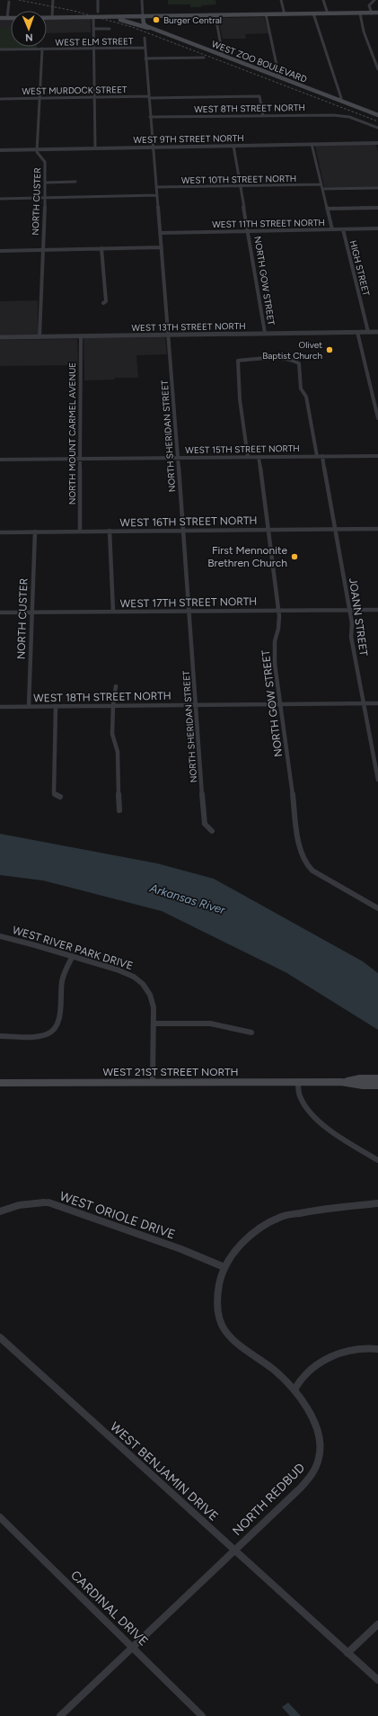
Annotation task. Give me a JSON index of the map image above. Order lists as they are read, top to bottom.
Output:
{
  "streets": {
    "main road": ["WEST ZOO BOULEVARD", "WEST 21ST STREET NORTH"],
    "street": [
      "WEST ELM STREET",
      "WEST MURDOCK STREET",
      "WEST 8TH STREET NORTH",
      "WEST 9TH STREET NORTH",
      "WEST 10TH STREET NORTH",
      "NORTH CUSTER",
      "WEST 11TH STREET NORTH",
      "HIGH STREET",
      "NORTH GOW STREET",
      "WEST 13TH STREET NORTH",
      "NORTH MOUNT CARMEL AVENUE",
      "NORTH SHERIDAN STREET",
      "WEST 15TH STREET NORTH",
      "WEST 16TH STREET NORTH",
      "WEST 17TH STREET NORTH",
      "JOANN STREET",
      "WEST 18TH STREET NORTH",
      "WEST RIVER PARK DRIVE",
      "WEST ORIOLE DRIVE",
      "WEST BENJAMIN DRIVE",
      "NORTH REDBUD",
      "CARDINAL DRIVE"
    ]
  },
  "crossings": [
    ["WEST ELM STREET", "NORTH CUSTER"],
    ["WEST ELM STREET", "NORTH SHERIDAN STREET"],
    ["WEST MURDOCK STREET", "WEST 8TH STREET NORTH"],
    ["WEST MURDOCK STREET", "NORTH CUSTER"],
    ["WEST MURDOCK STREET", "NORTH SHERIDAN STREET"],
    ["WEST 8TH STREET NORTH", "NORTH SHERIDAN STREET"],
    ["WEST 9TH STREET NORTH", "NORTH CUSTER"],
    ["WEST 9TH STREET NORTH", "NORTH GOW STREET"],
    ["WEST 9TH STREET NORTH", "NORTH SHERIDAN STREET"],
    ["WEST 10TH STREET NORTH", "NORTH GOW STREET"],
    ["WEST 10TH STREET NORTH", "NORTH SHERIDAN STREET"],
    ["NORTH CUSTER", "WEST 13TH STREET NORTH"],
    ["NORTH CUSTER", "WEST 16TH STREET NORTH"],
    ["NORTH CUSTER", "WEST 17TH STREET NORTH"],
    ["NORTH CUSTER", "WEST 18TH STREET NORTH"],
    ["WEST 11TH STREET NORTH", "HIGH STREET"],
    ["WEST 11TH STREET NORTH", "NORTH GOW STREET"],
    ["WEST 11TH STREET NORTH", "NORTH SHERIDAN STREET"],
    ["HIGH STREET", "WEST 13TH STREET NORTH"],
    ["NORTH GOW STREET", "WEST 13TH STREET NORTH"],
    ["NORTH GOW STREET", "WEST 15TH STREET NORTH"],
    ["NORTH GOW STREET", "WEST 16TH STREET NORTH"],
    ["NORTH GOW STREET", "WEST 17TH STREET NORTH"],
    ["NORTH GOW STREET", "WEST 18TH STREET NORTH"],
    ["WEST 13TH STREET NORTH", "NORTH MOUNT CARMEL AVENUE"],
    ["WEST 13TH STREET NORTH", "NORTH SHERIDAN STREET"],
    ["NORTH MOUNT CARMEL AVENUE", "WEST 15TH STREET NORTH"],
    ["NORTH MOUNT CARMEL AVENUE", "WEST 16TH STREET NORTH"],
    ["NORTH SHERIDAN STREET", "WEST 15TH STREET NORTH"],
    ["NORTH SHERIDAN STREET", "WEST 16TH STREET NORTH"],
    ["NORTH SHERIDAN STREET", "WEST 17TH STREET NORTH"],
    ["NORTH SHERIDAN STREET", "WEST 18TH STREET NORTH"],
    ["WEST 15TH STREET NORTH", "JOANN STREET"],
    ["WEST 16TH STREET NORTH", "JOANN STREET"],
    ["WEST 17TH STREET NORTH", "JOANN STREET"],
    ["JOANN STREET", "WEST 18TH STREET NORTH"],
    ["WEST RIVER PARK DRIVE", "WEST 21ST STREET NORTH"],
    ["WEST ORIOLE DRIVE", "NORTH REDBUD"],
    ["WEST BENJAMIN DRIVE", "NORTH REDBUD"],
    ["NORTH REDBUD", "CARDINAL DRIVE"]
  ],
  "water": ["Arkansas River"],
  "places": ["Burger Central", "Olivet Baptist Church", "First Mennonite Brethren Church"],
  "north": "bottom"
}
